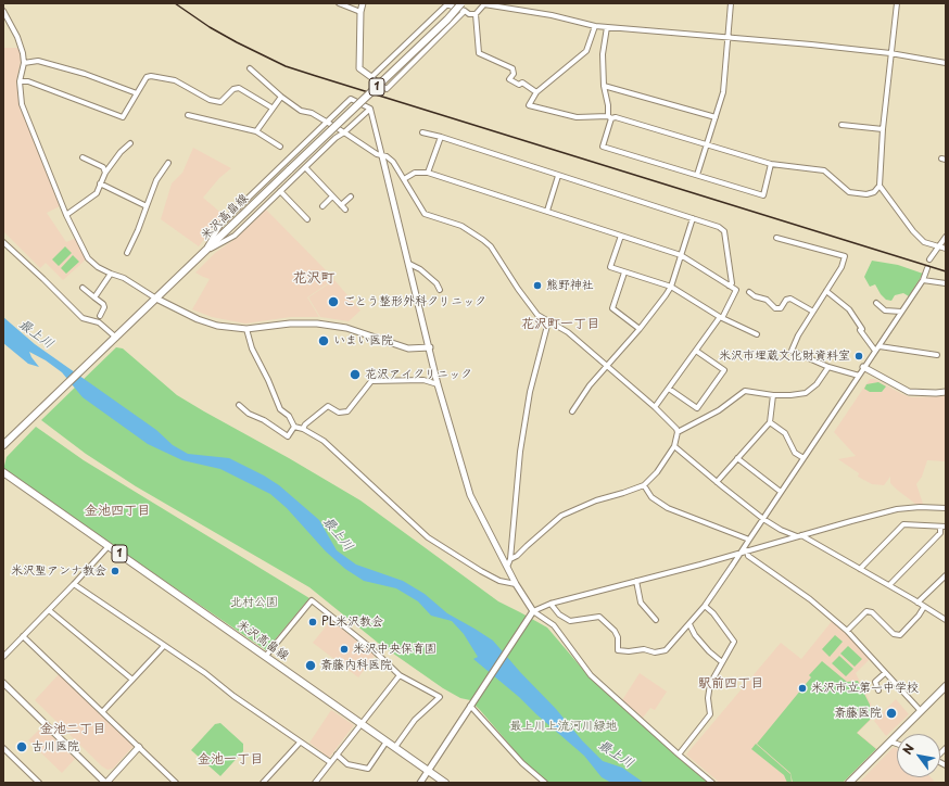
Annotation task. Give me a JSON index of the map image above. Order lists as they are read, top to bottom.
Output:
{
  "streets": {
    "main road": ["1", "米沢高畠線"]
  },
  "districts": [
    "花沢町",
    "花沢町一丁目",
    "金池四丁目",
    "駅前四丁目",
    "金池二丁目",
    "金池一丁目"
  ],
  "water": ["最上川"],
  "parks": ["北村公園", "最上川上流河川緑地"],
  "places": [
    "熊野神社",
    "ごとう整形外科クリニック",
    "いまい医院",
    "米沢市埋蔵文化財資料室",
    "花沢アイクリニック",
    "米沢聖アンナ教会",
    "PL米沢教会",
    "米沢中央保育園",
    "斎藤内科医院",
    "米沢市立第一中学校",
    "斎藤医院",
    "古川医院"
  ],
  "north": "top left"
}
